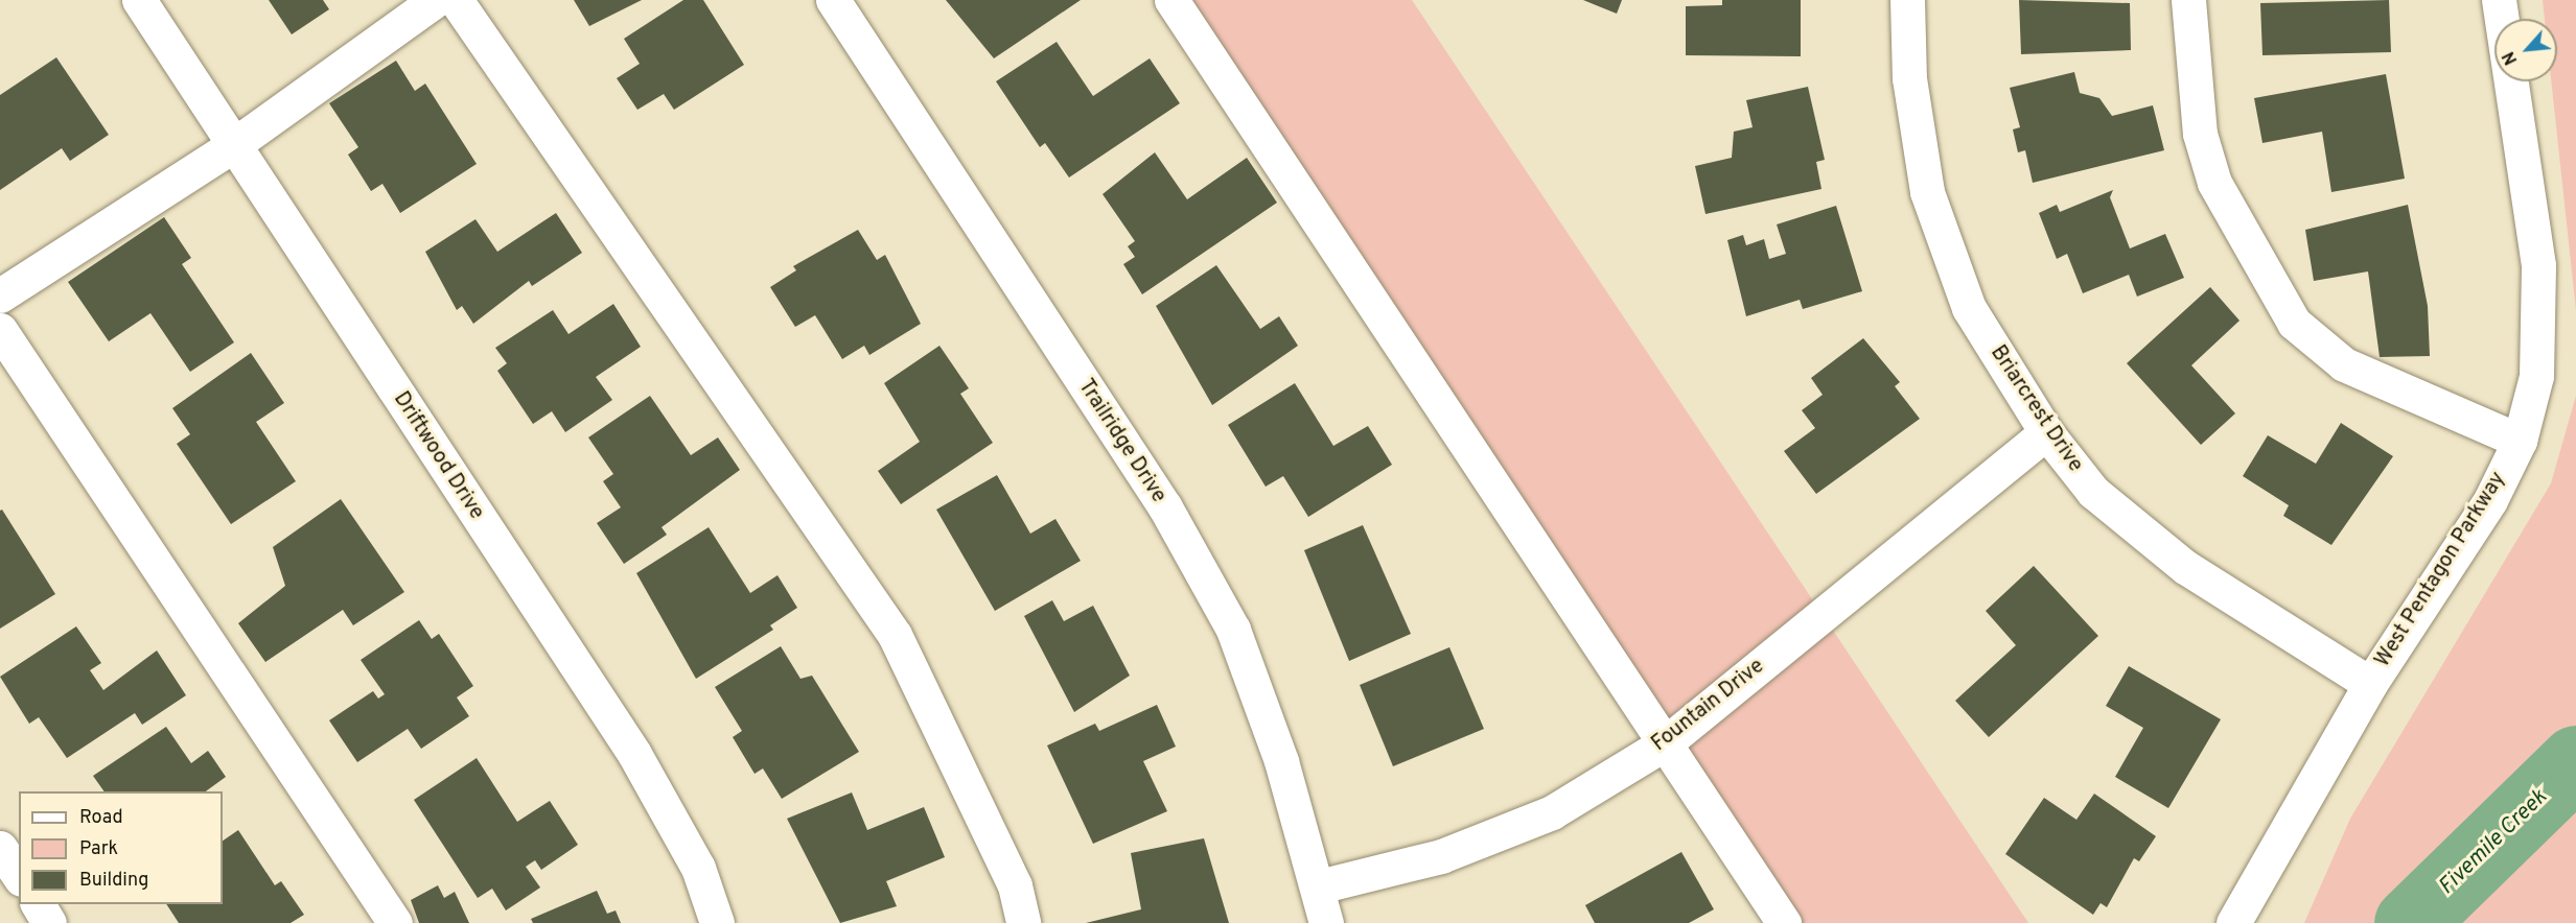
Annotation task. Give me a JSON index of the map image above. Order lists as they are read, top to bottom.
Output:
{
  "streets": {
    "street": [
      "Briarcrest Drive",
      "Trailridge Drive",
      "Driftwood Drive",
      "West Pentagon Parkway",
      "Fountain Drive"
    ]
  },
  "crossings": [
    ["Briarcrest Drive", "West Pentagon Parkway"],
    ["Briarcrest Drive", "Fountain Drive"],
    ["Trailridge Drive", "Fountain Drive"]
  ],
  "water": ["Fivemile Creek"],
  "legend": ["Road", "Park", "Building"],
  "north": "bottom left"
}
